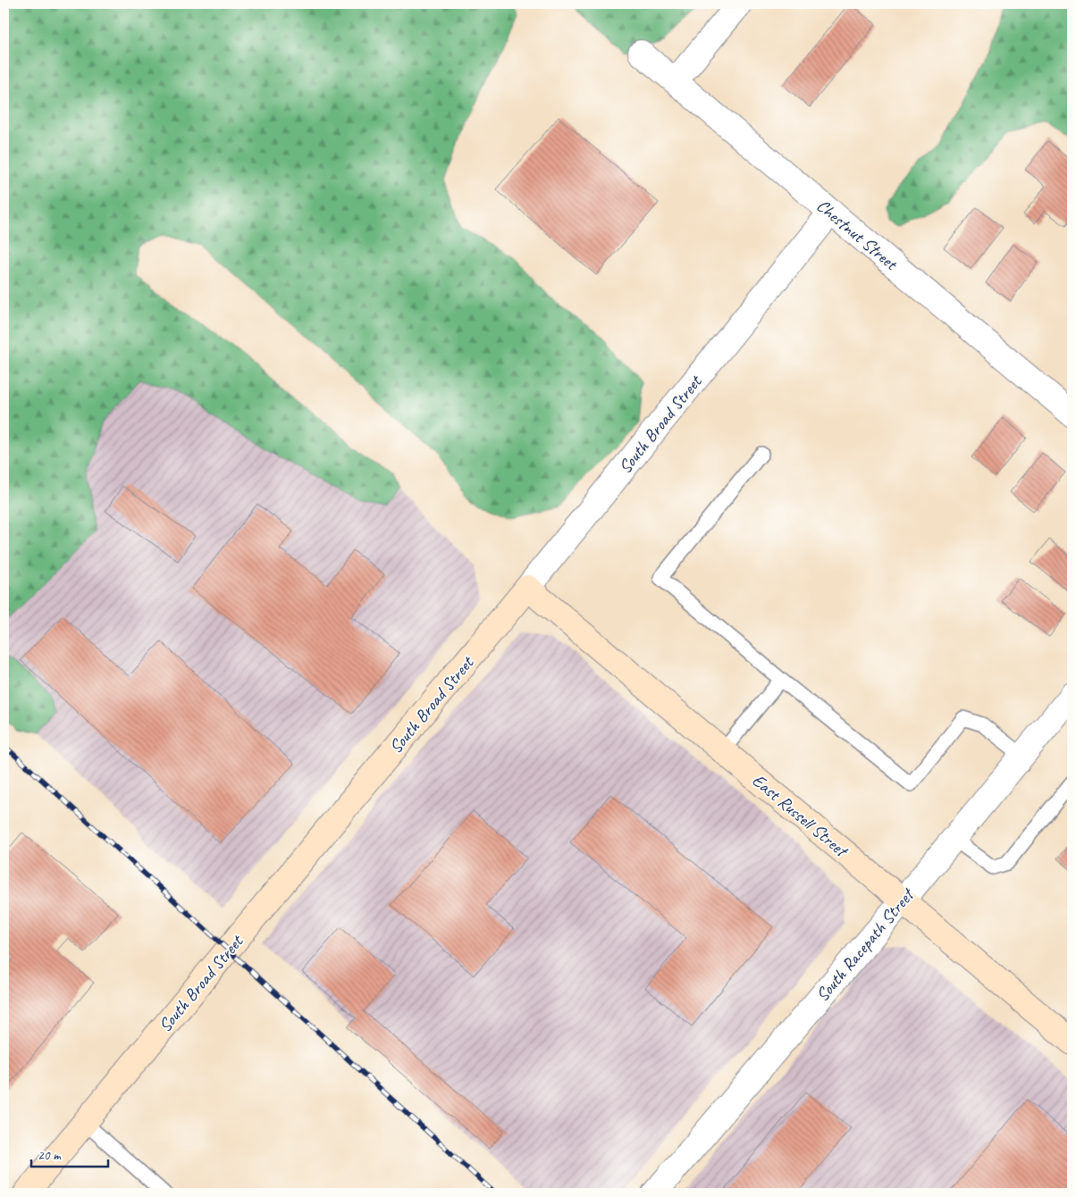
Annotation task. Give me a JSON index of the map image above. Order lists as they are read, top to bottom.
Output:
{
  "streets": {
    "street": [
      "Chestnut Street",
      "South Broad Street",
      "East Russell Street",
      "South Racepath Street"
    ]
  },
  "crossings": [
    ["Chestnut Street", "South Broad Street"],
    ["South Broad Street", "East Russell Street"],
    ["East Russell Street", "South Racepath Street"]
  ],
  "scale_bar": "20 m"
}
